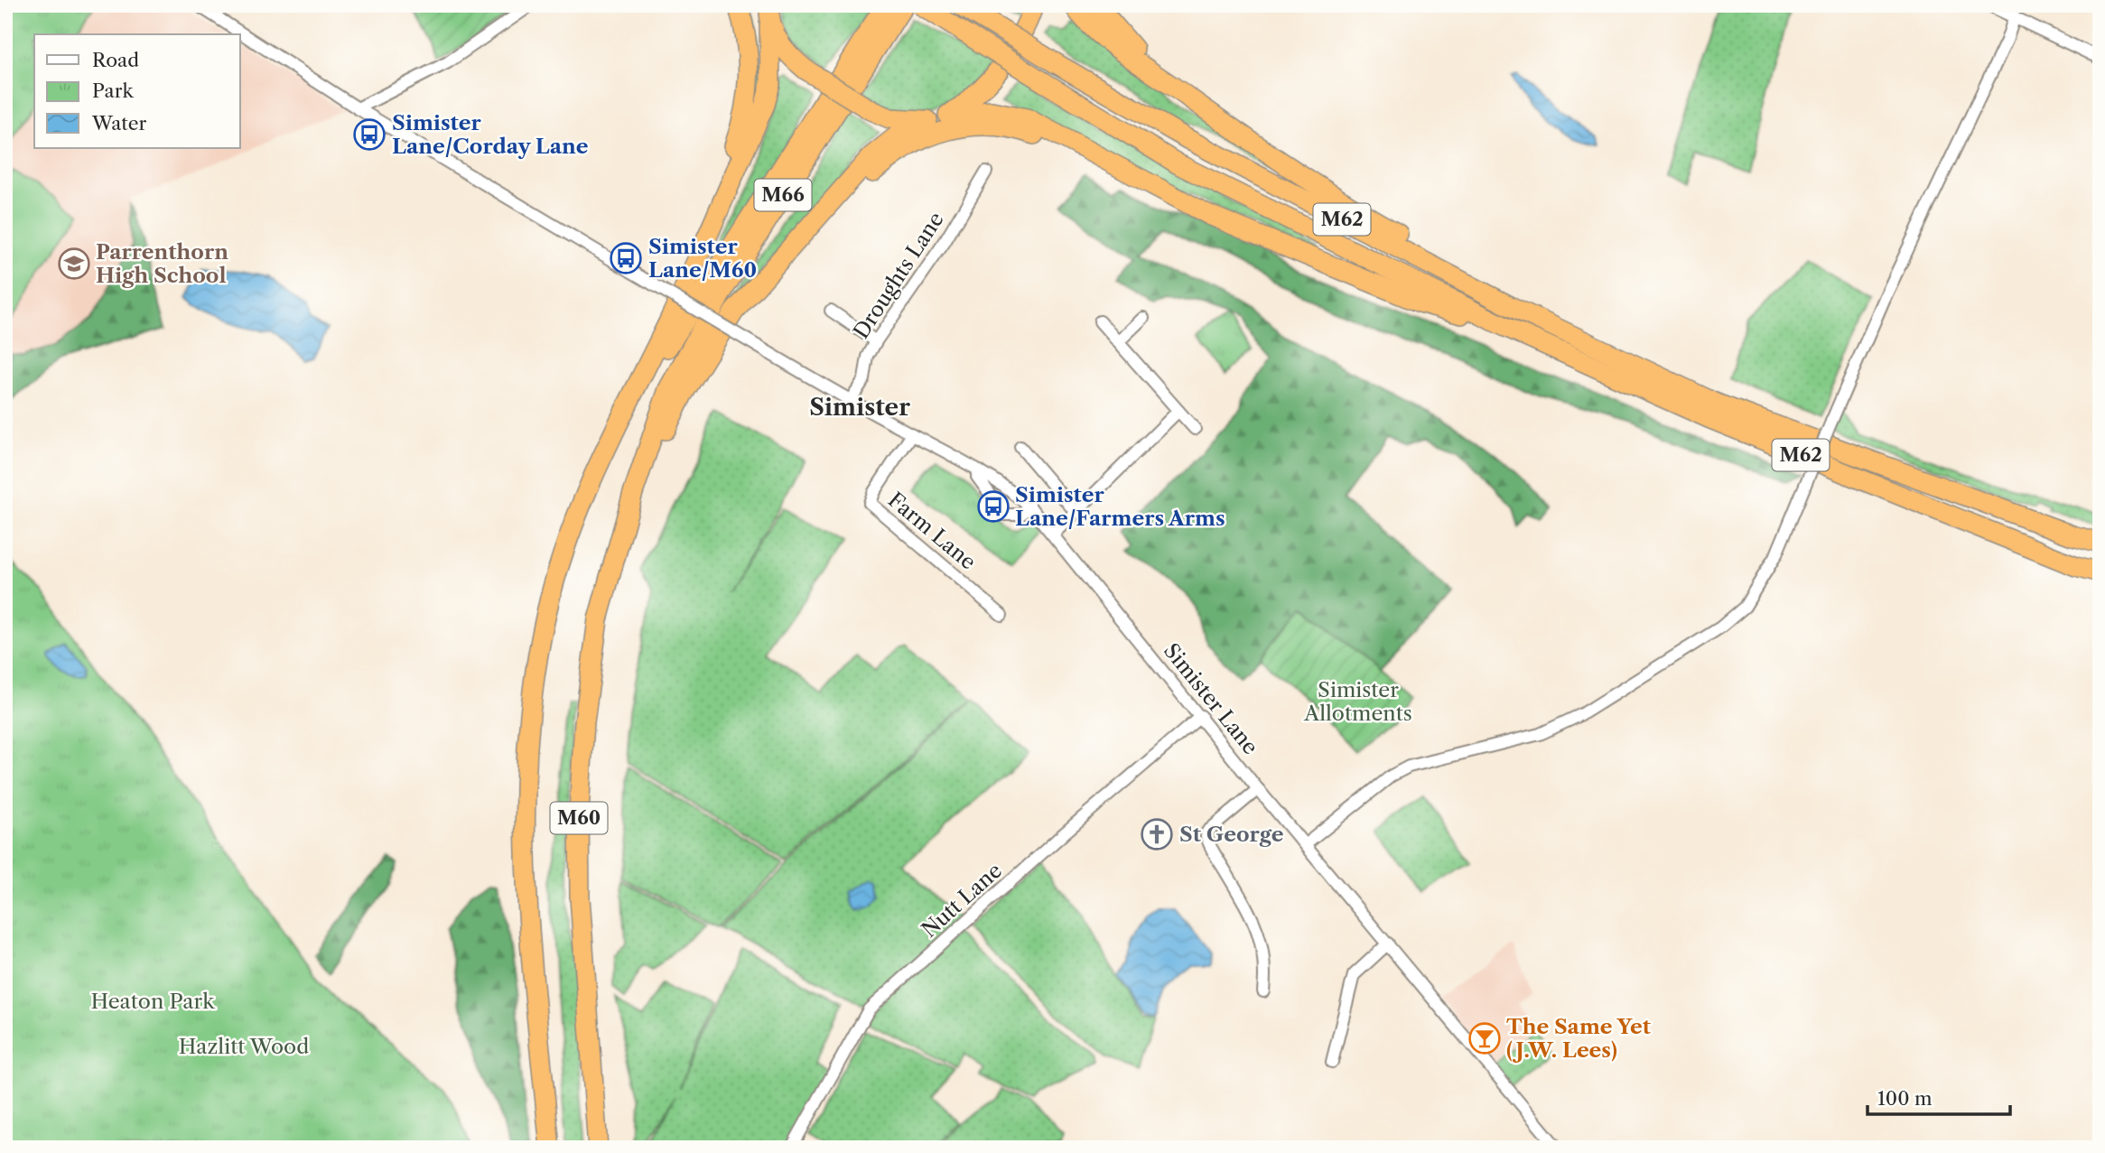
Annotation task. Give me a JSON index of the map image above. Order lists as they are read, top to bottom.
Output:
{
  "streets": {
    "highway": ["M66", "M62", "M60"],
    "street": [
      "Droughts Lane",
      "Farm Lane",
      "Simister Lane",
      "Nutt Lane"
    ]
  },
  "crossings": [
    ["M66", "M60"],
    ["Droughts Lane", "Simister Lane"],
    ["Farm Lane", "Simister Lane"],
    ["Simister Lane", "Nutt Lane"]
  ],
  "districts": ["Simister"],
  "parks": ["Simister Allotments", "Heaton Park", "Hazlitt Wood"],
  "places": {
    "bus stop": ["Simister Lane/Corday Lane", "Simister Lane/M60", "Simister Lane/Farmers Arms"],
    "school or university": ["Parrenthorn High School"],
    "church": ["St George"],
    "bar": ["The Same Yet (J.W. Lees)"]
  },
  "legend": ["Road", "Park", "Water"],
  "scale_bar": "100 m"
}
